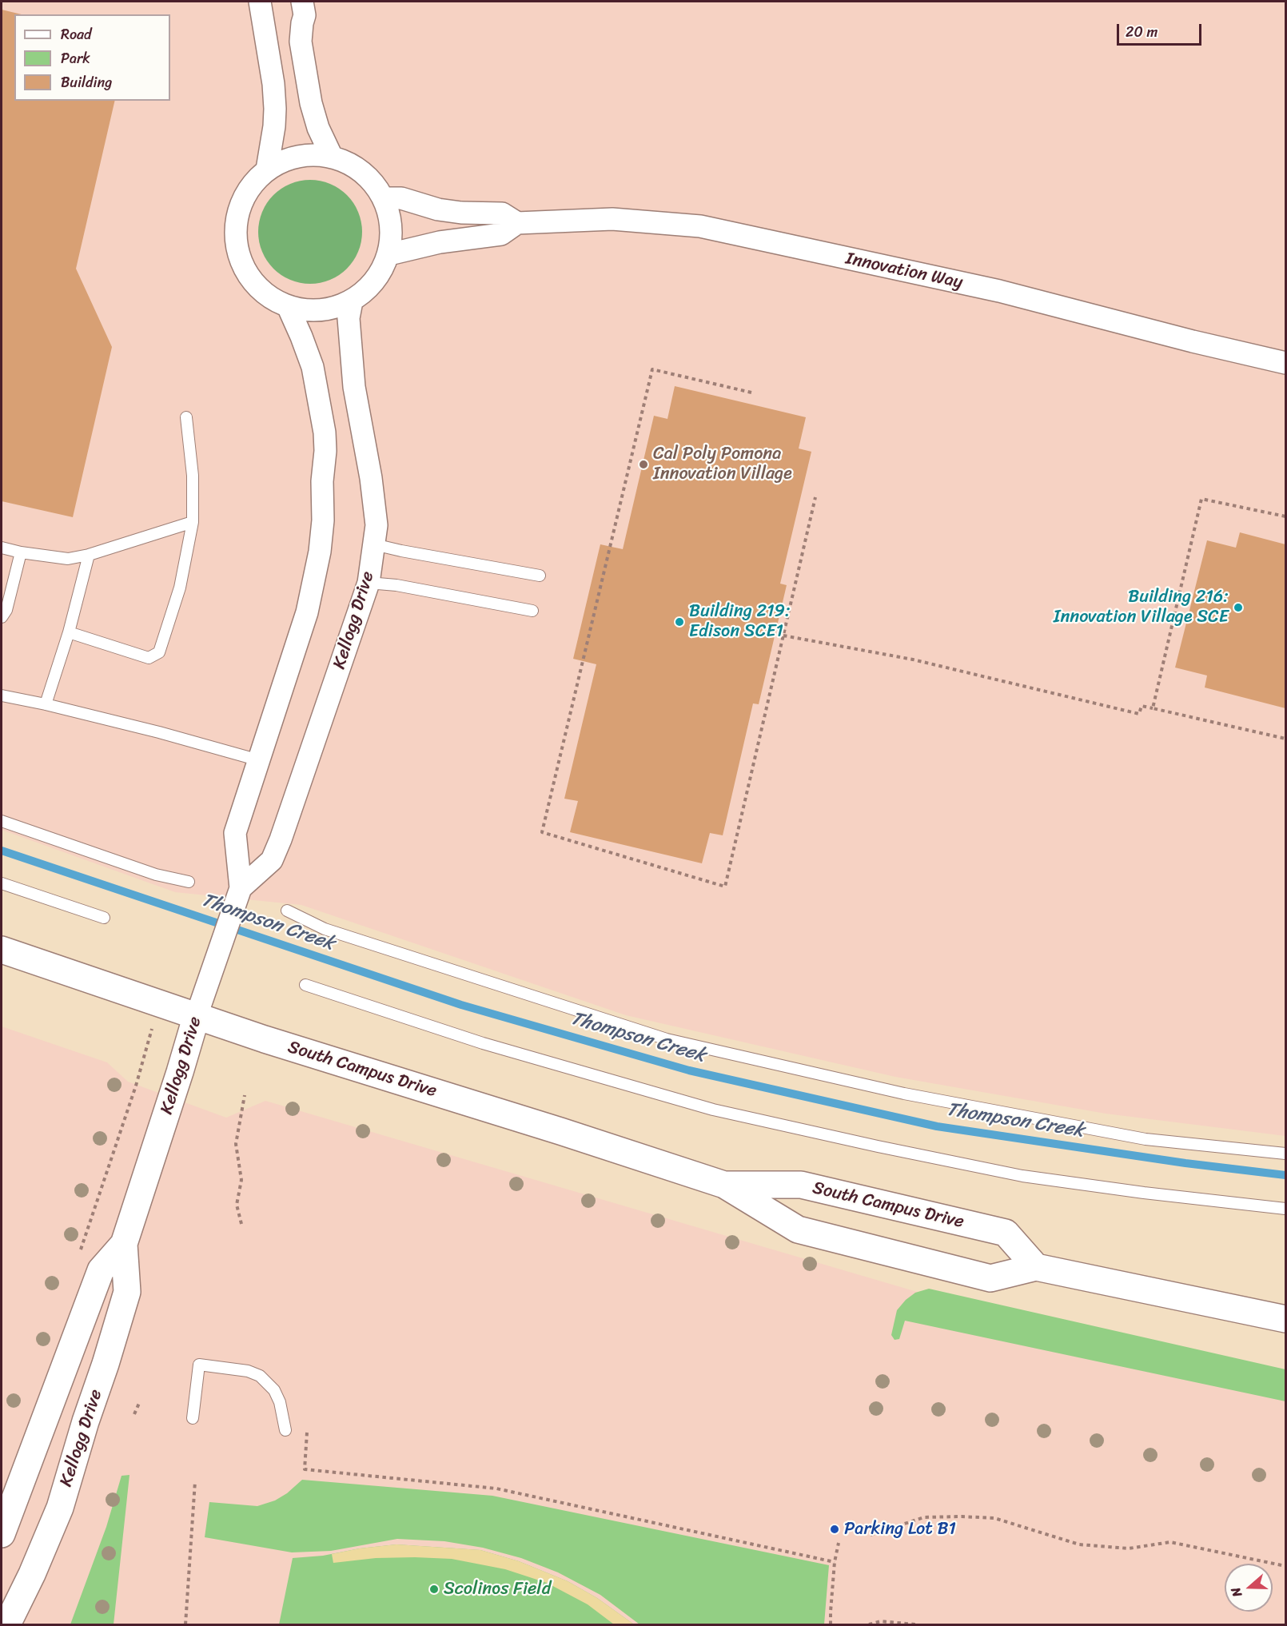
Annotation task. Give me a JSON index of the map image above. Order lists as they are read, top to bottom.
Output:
{
  "streets": {
    "street": ["Innovation Way", "Kellogg Drive", "South Campus Drive"]
  },
  "crossings": [
    ["Innovation Way", "Kellogg Drive"],
    ["Kellogg Drive", "South Campus Drive"]
  ],
  "water": ["Thompson Creek"],
  "places": [
    "Cal Poly Pomona Innovation Village",
    "Building 216: Innovation Village SCE",
    "Building 219: Edison SCE1",
    "Parking Lot B1",
    "Scolinos Field"
  ],
  "legend": ["Road", "Park", "Building"],
  "scale_bar": "20 m",
  "north": "left"
}
